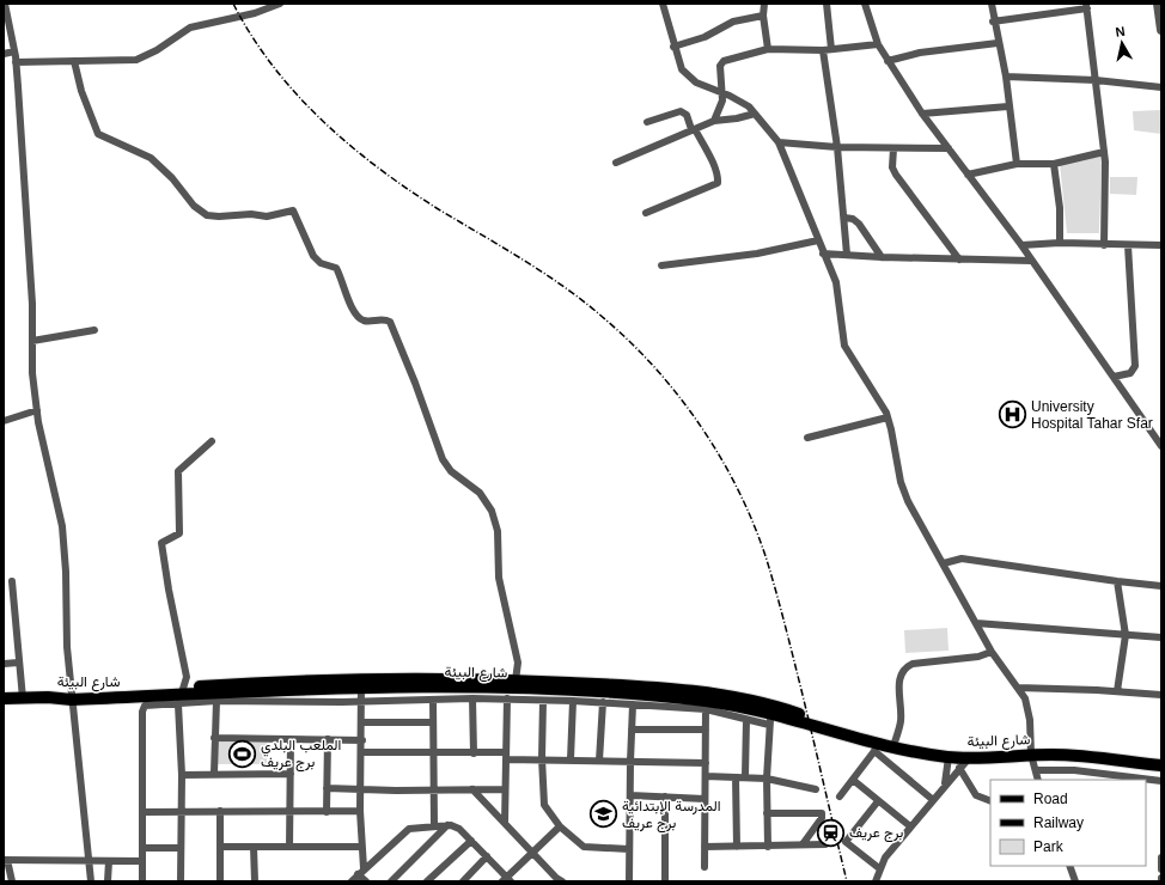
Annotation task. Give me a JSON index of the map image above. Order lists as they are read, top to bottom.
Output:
{
  "streets": {
    "main road": ["شارع البيئة"]
  },
  "places": {
    "hospital": ["University Hospital Tahar Sfar"],
    "sports": ["الملعب البلدي برج عريف"],
    "school or university": ["المدرسة الإبتدائية برج عريف"],
    "station": ["برج عريف"]
  },
  "legend": ["Road", "Railway", "Park"],
  "north": "top"
}
